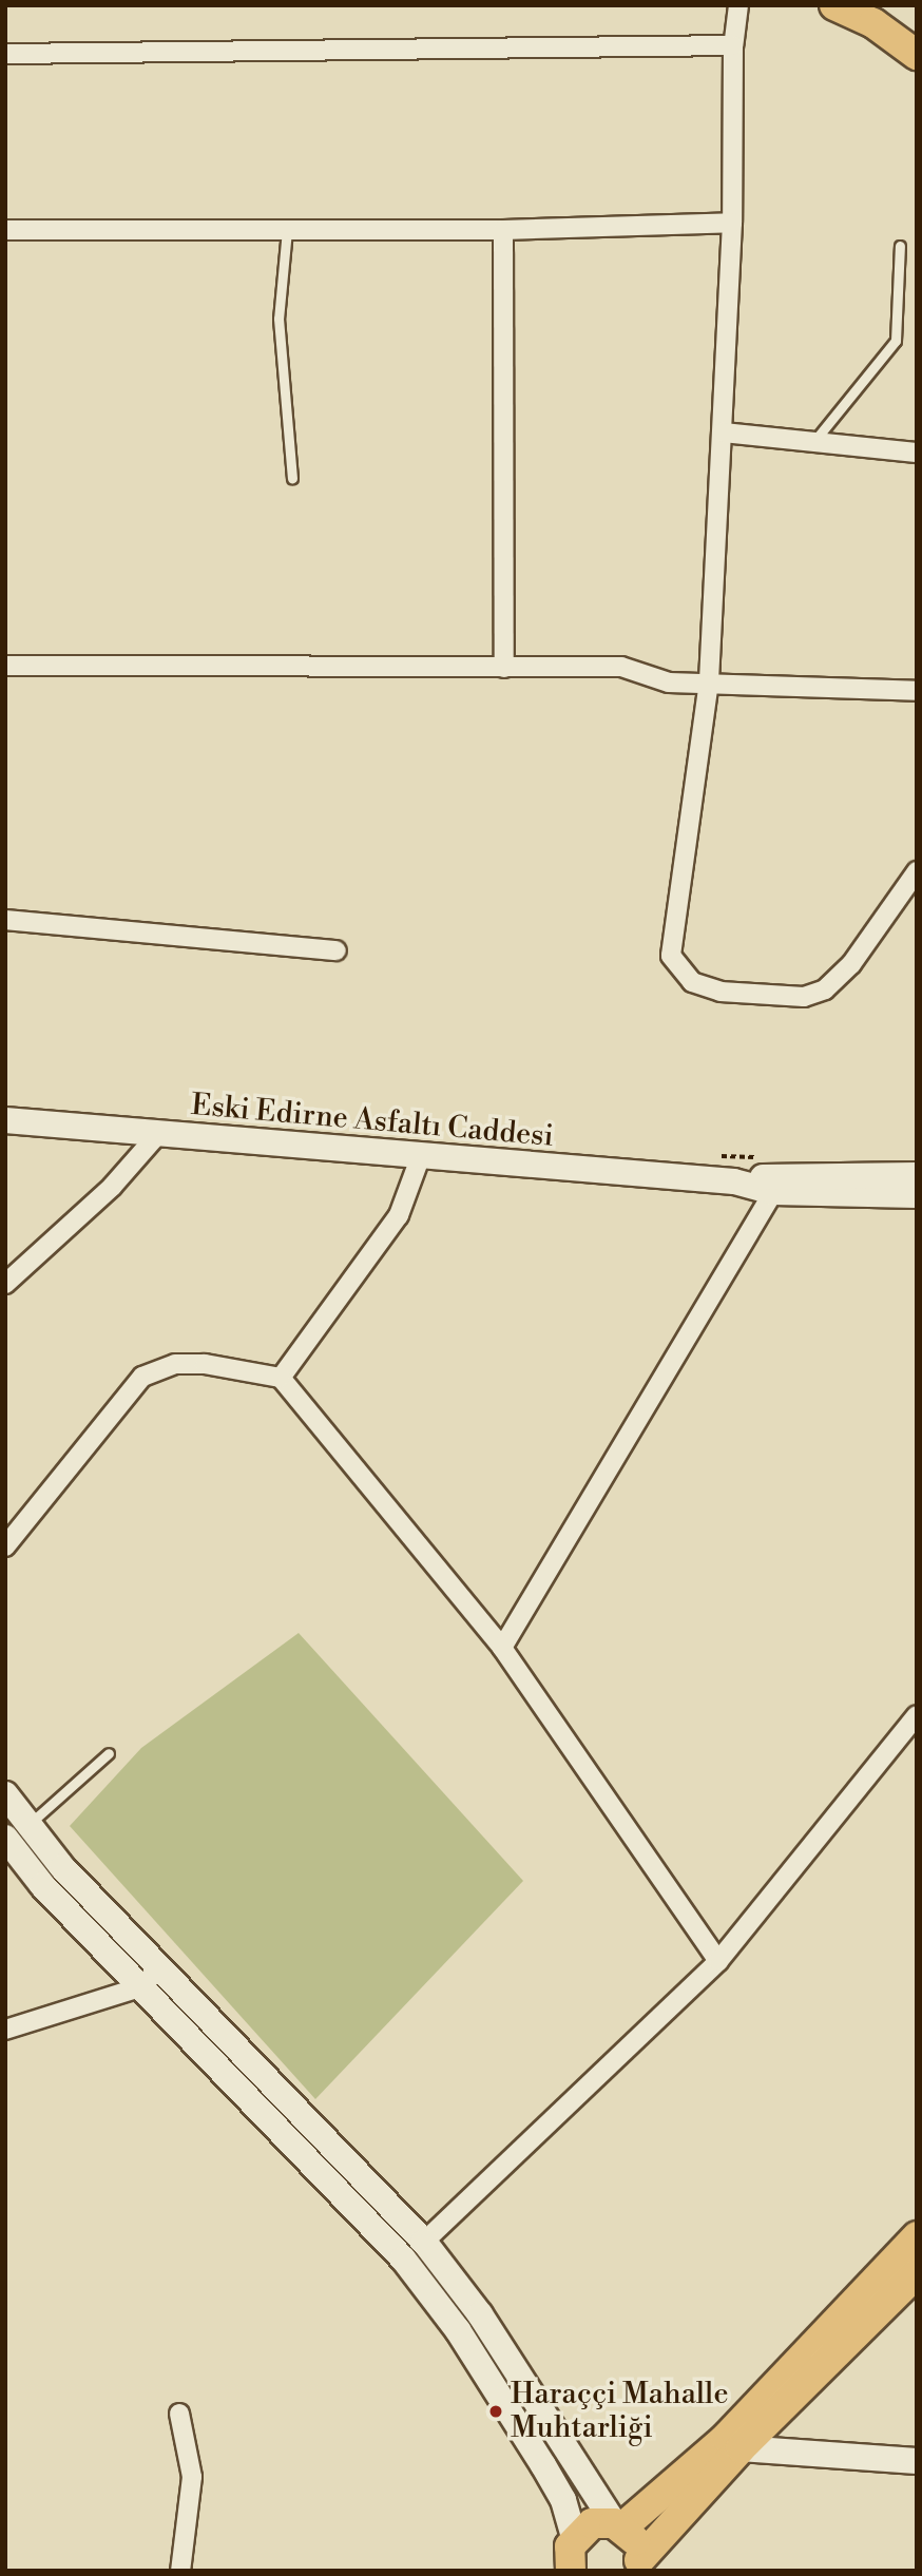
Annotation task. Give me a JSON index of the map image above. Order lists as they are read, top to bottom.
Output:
{
  "streets": {
    "main road": ["Eski Edirne Asfaltı Caddesi"]
  },
  "places": ["Haraççi Mahalle Muhtarliği"]
}
